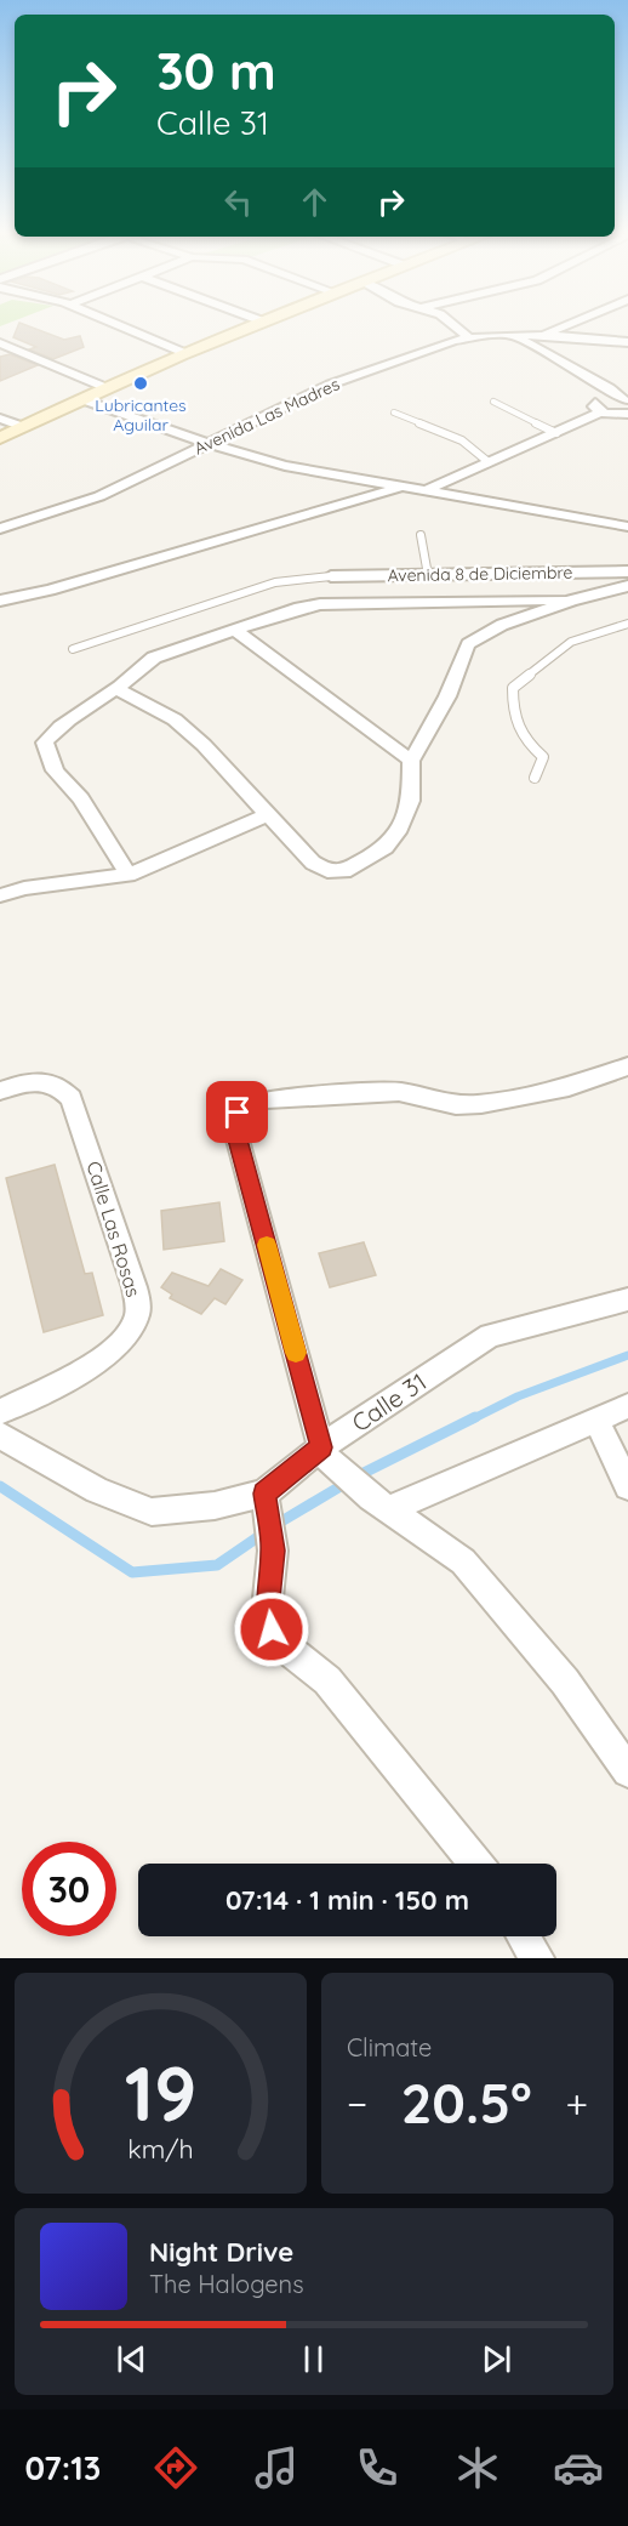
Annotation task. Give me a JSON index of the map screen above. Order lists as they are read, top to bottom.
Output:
{
  "streets": {
    "street": [
      "Avenida Las Madres",
      "Avenida 8 de Diciembre",
      "Calle Las Rosas",
      "Calle 31"
    ]
  },
  "places": ["Lubricantes Aguilar"],
  "page": {
    "turn": ["30 m", "Calle 31"],
    "limit": "30",
    "trip": "07:14 · 1 min · 150 m",
    "tile": "Climate",
    "heat": ["−", "20.5°", "+"],
    "song": ["Night Drive", "The Halogens"],
    "tabs": "07:13",
    "gauge": ["19", "km/h"]
  }
}
